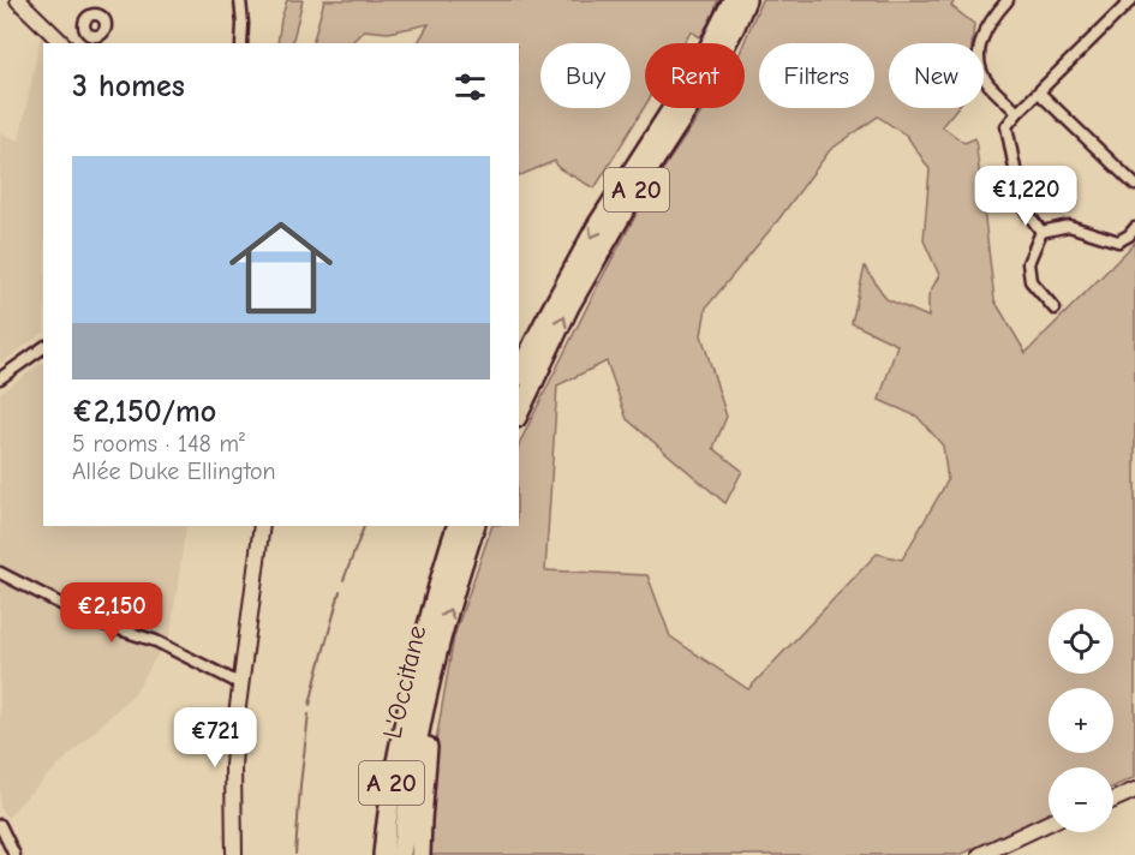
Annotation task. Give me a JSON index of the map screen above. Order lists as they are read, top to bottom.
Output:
{
  "streets": {
    "highway": ["A 20", "L'Occitane"]
  },
  "page": {
    "chip": [
      "Buy",
      "Rent",
      "Filters",
      "New"
    ],
    "heading": "3 homes",
    "list": [
      {
        "name": "€2,150/mo",
        "note": "5 rooms · 148 m² · Allée Duke Ellington"
      }
    ],
    "price": ["€1,220", "€2,150", "€721"],
    "map_buttons": ["+", "−"]
  }
}
